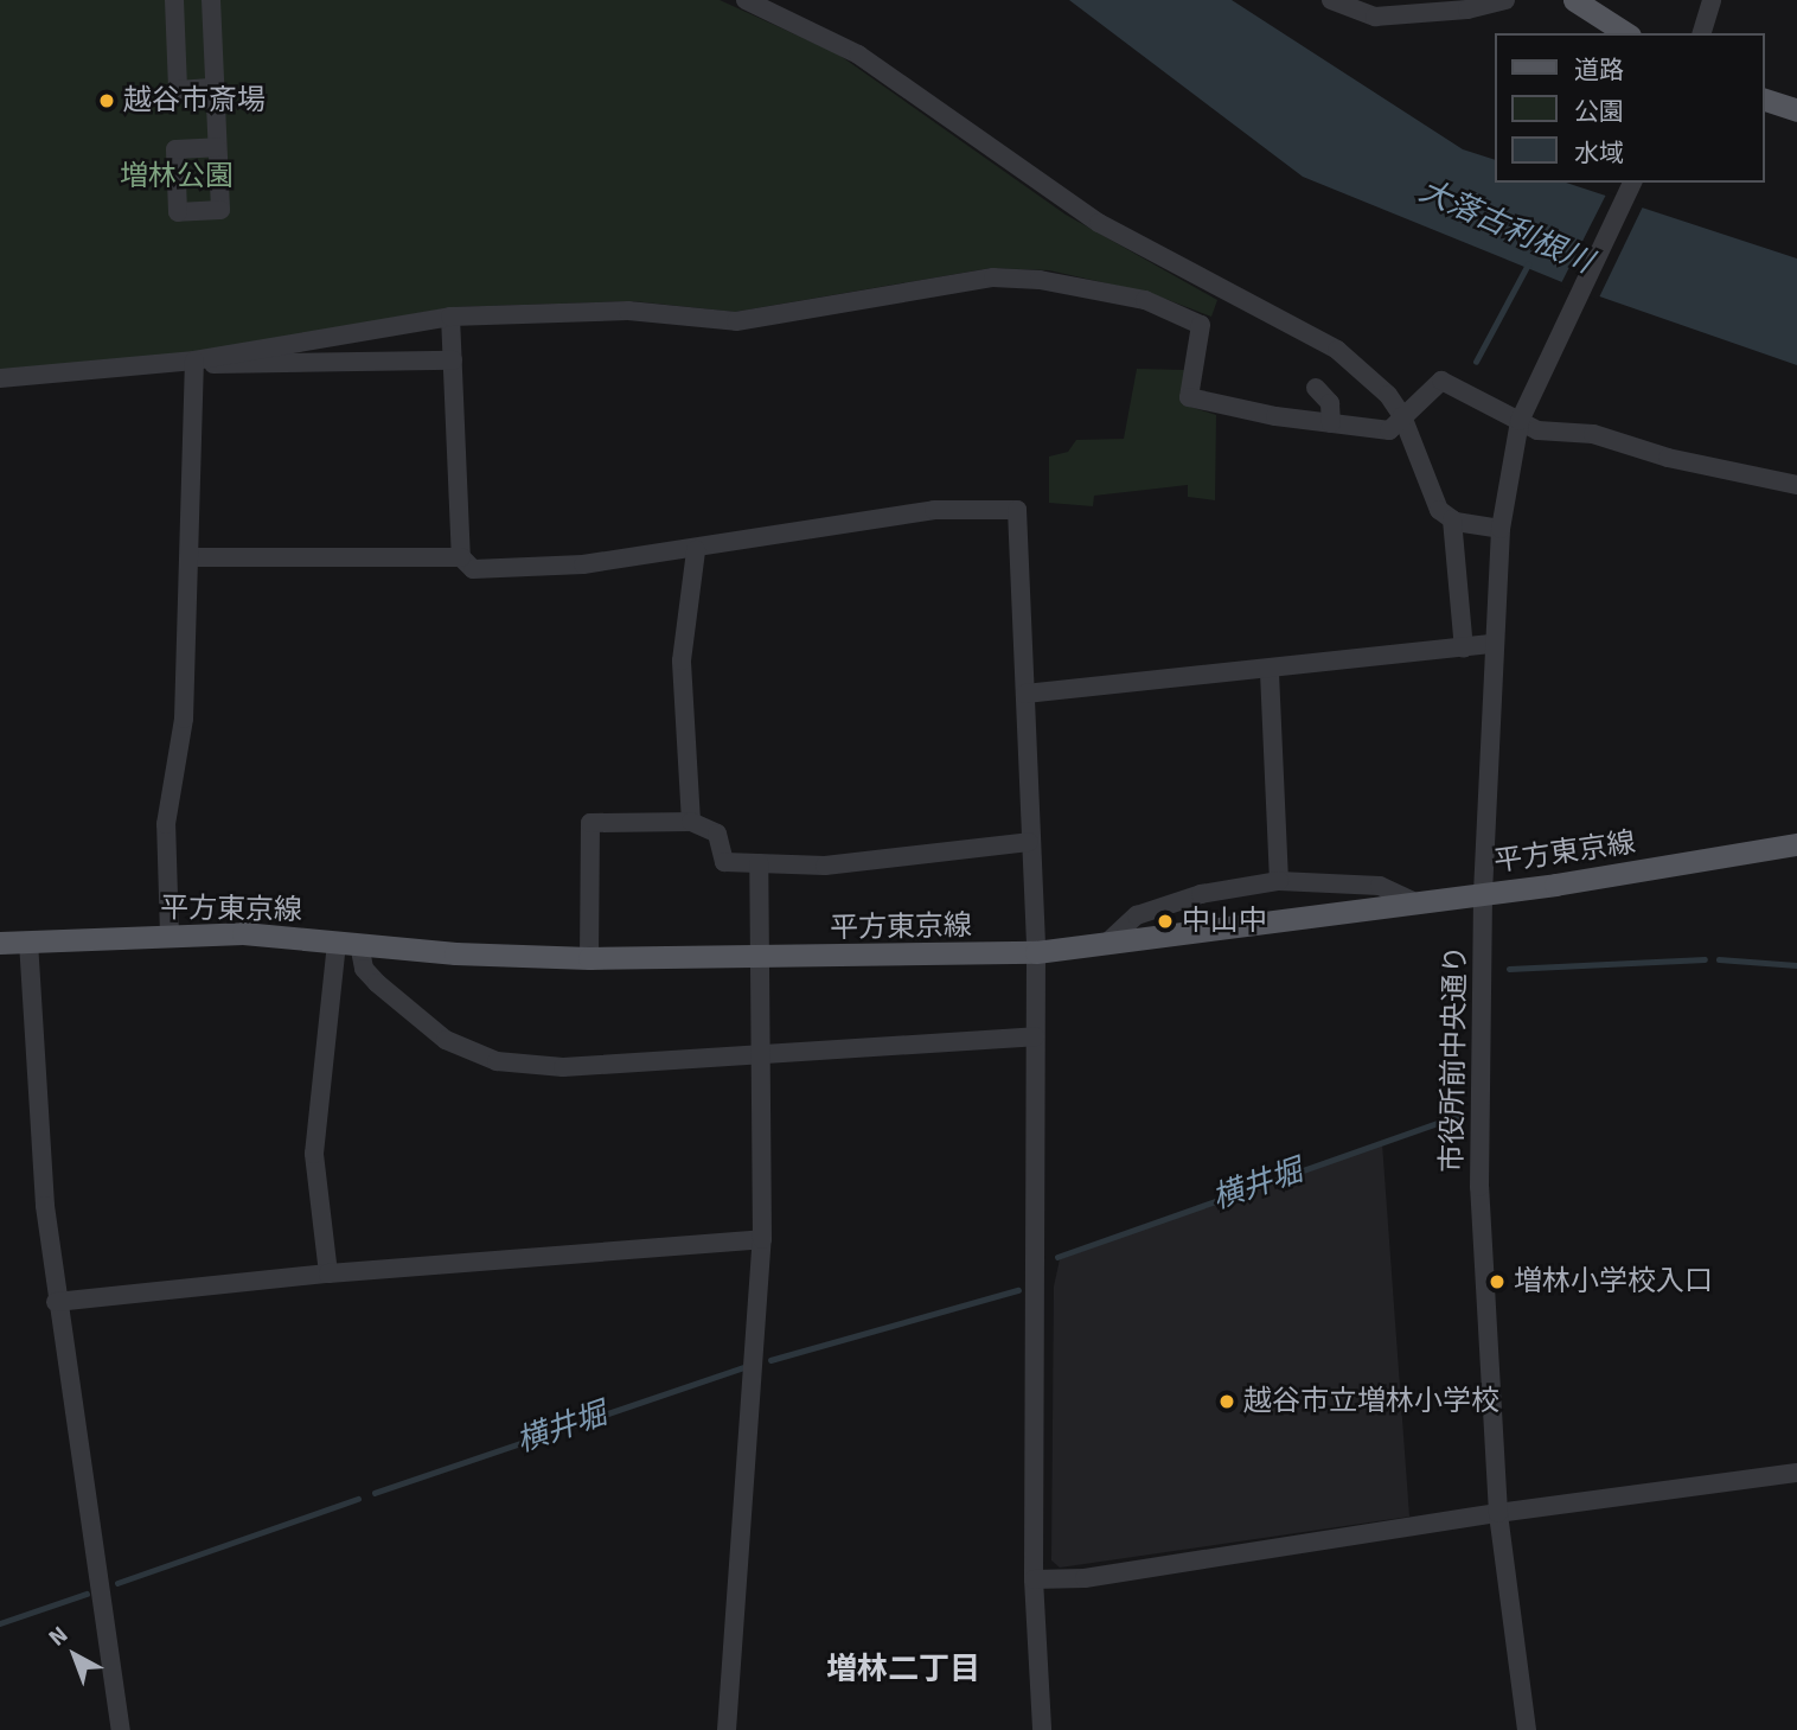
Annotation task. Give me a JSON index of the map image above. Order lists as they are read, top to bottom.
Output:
{
  "streets": {
    "main road": ["平方東京線"],
    "street": ["市役所前中央通り"]
  },
  "crossings": [
    ["平方東京線", "市役所前中央通り"]
  ],
  "districts": ["増林二丁目"],
  "water": ["大落古利根川", "横井堀"],
  "parks": ["増林公園"],
  "places": [
    "越谷市斎場",
    "中山中",
    "増林小学校入口",
    "越谷市立増林小学校"
  ],
  "legend": ["道路", "公園", "水域"],
  "north": "top left"
}
